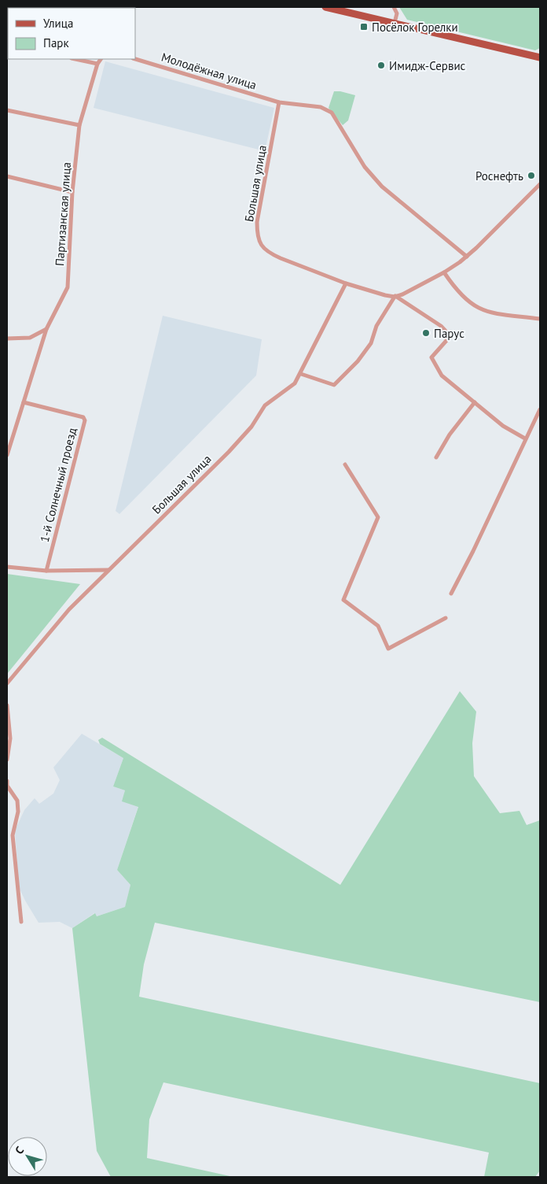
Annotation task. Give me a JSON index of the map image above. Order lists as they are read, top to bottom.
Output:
{
  "streets": {
    "street": [
      "Молодёжная улица",
      "Большая улица",
      "Партизанская улица",
      "1-й Солнечный проезд"
    ]
  },
  "crossings": [
    ["Молодёжная улица", "Большая улица"],
    ["Партизанская улица", "1-й Солнечный проезд"]
  ],
  "places": {
    "transit": ["Посёлок Горелки"],
    "other": ["Имидж-Сервис", "Роснефть", "Парус"]
  },
  "legend": ["Улица", "Парк"],
  "north": "top left"
}
